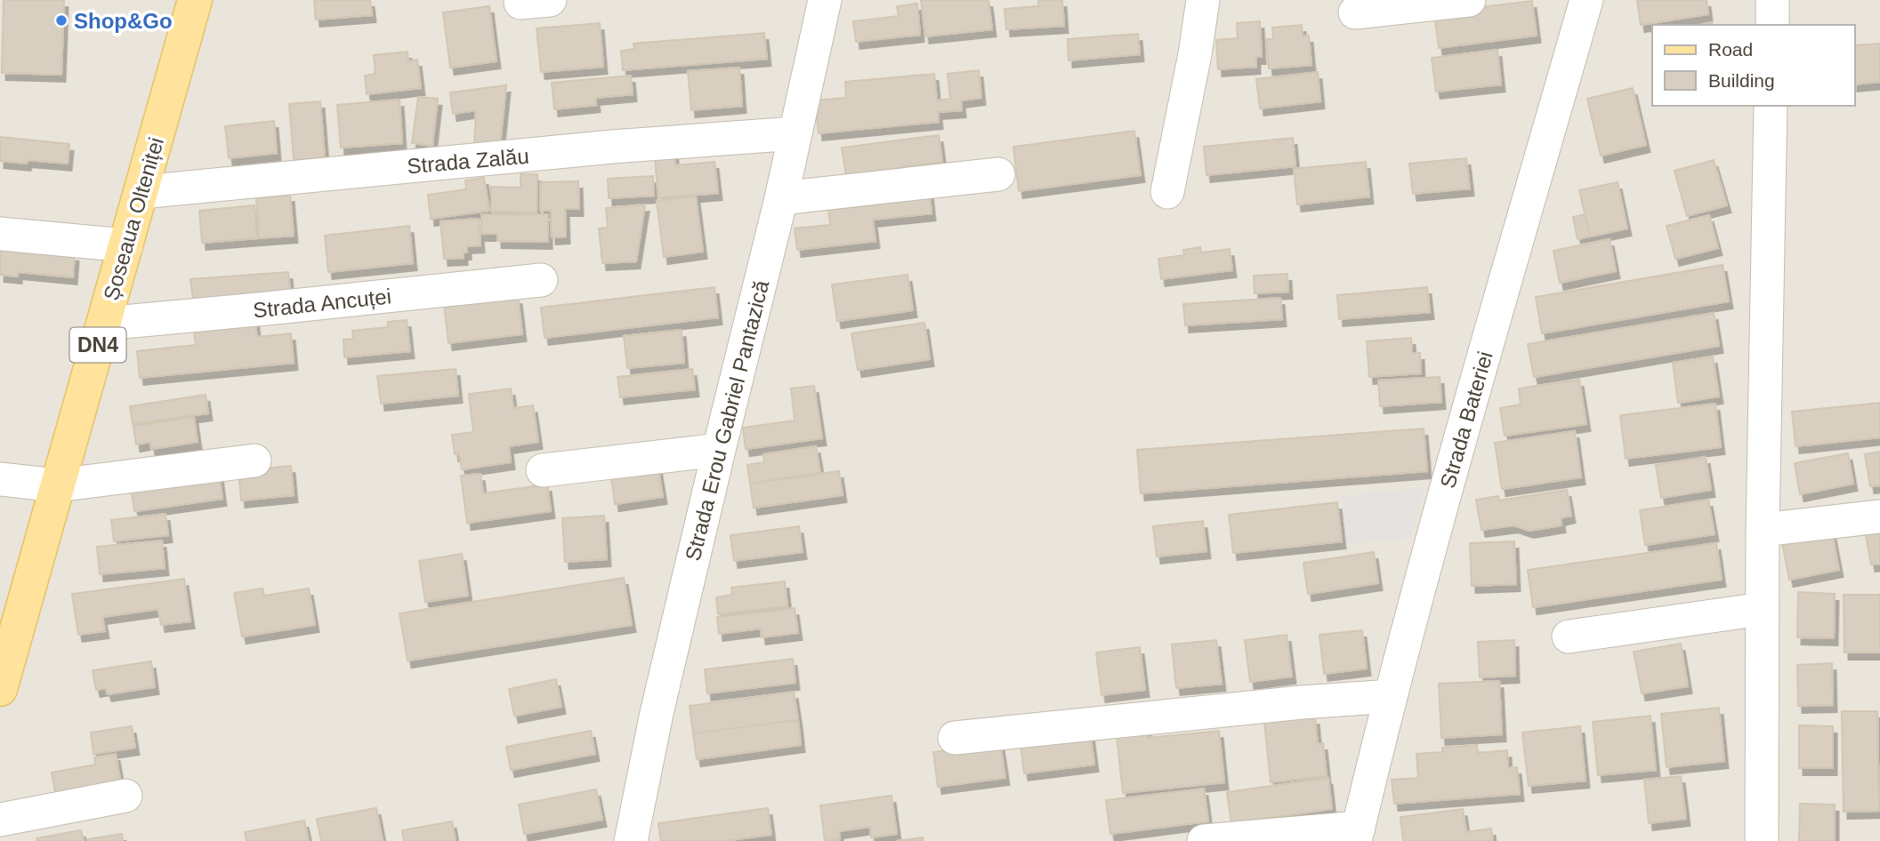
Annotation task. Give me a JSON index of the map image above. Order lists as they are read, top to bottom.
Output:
{
  "streets": {
    "main road": ["Șoseaua Olteniței", "DN4"],
    "street": [
      "Strada Zalău",
      "Strada Ancuței",
      "Strada Bateriei",
      "Strada Erou Gabriel Pantazică"
    ]
  },
  "crossings": [
    ["Strada Zalău", "Șoseaua Olteniței"],
    ["Strada Zalău", "Strada Erou Gabriel Pantazică"],
    ["Șoseaua Olteniței", "Strada Ancuței"]
  ],
  "places": ["Shop&Go"],
  "legend": ["Road", "Building"]
}
